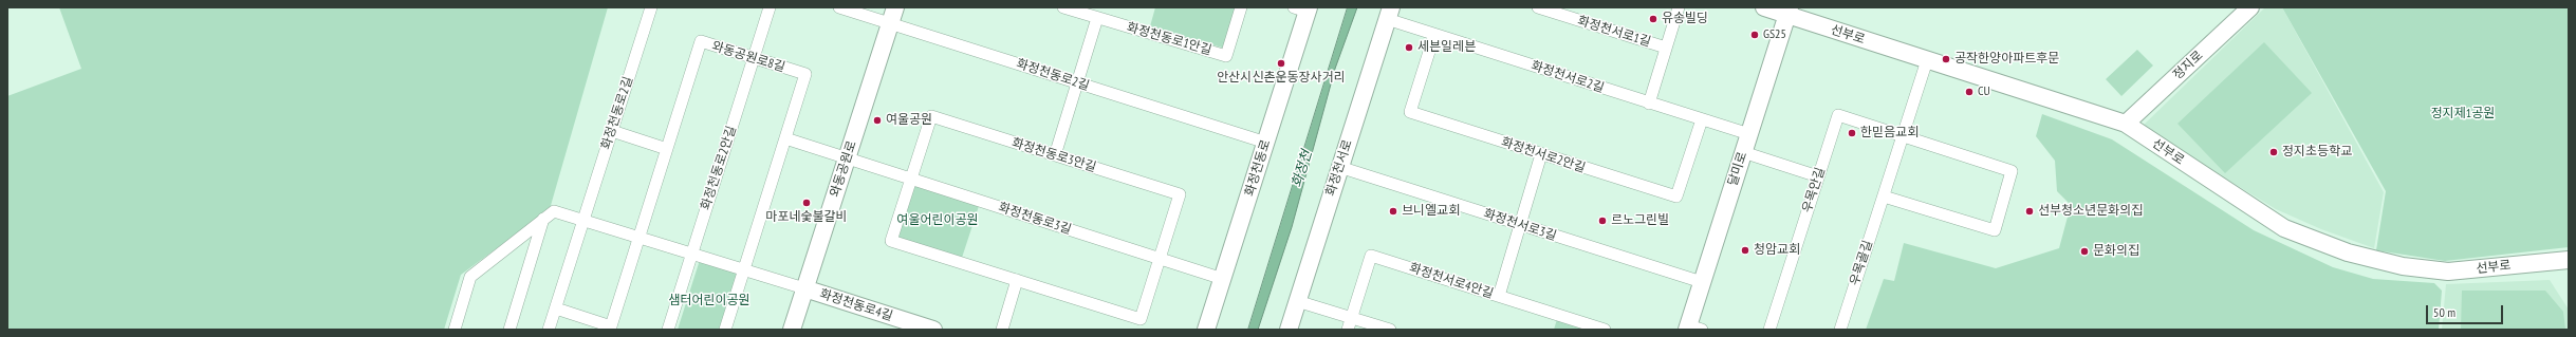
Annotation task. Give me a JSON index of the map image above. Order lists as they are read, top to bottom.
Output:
{
  "streets": {
    "street": [
      "화정천서로1길",
      "선부로",
      "화정천동로1안길",
      "와동공원로8길",
      "정지로",
      "화정천동로2길",
      "화정천서로2길",
      "화정천동로3안길",
      "화정천서로2안길",
      "화정천동로2안길",
      "화정천동로",
      "화정천서로",
      "와동공원로",
      "달미로",
      "우목안길",
      "화정천동로3길",
      "화정천서로3길",
      "우목골길",
      "화정천서로4안길",
      "화정천동로4길"
    ]
  },
  "crossings": [
    ["선부로", "정지로"],
    ["선부로", "달미로"],
    ["선부로", "우목골길"],
    ["와동공원로8길", "화정천동로2안길"],
    ["와동공원로8길", "화정천동로3길"],
    ["화정천동로2길", "화정천동로"],
    ["화정천동로2길", "와동공원로"],
    ["화정천서로2길", "화정천서로2안길"],
    ["화정천서로2길", "화정천서로"],
    ["화정천서로2길", "달미로"],
    ["화정천동로3안길", "화정천동로3길"],
    ["화정천동로", "화정천동로3길"],
    ["화정천서로", "화정천서로3길"],
    ["와동공원로", "화정천동로3길"],
    ["와동공원로", "화정천동로4길"],
    ["달미로", "화정천서로3길"],
    ["우목안길", "우목골길"]
  ],
  "water": ["화정천"],
  "parks": ["정지제1공원", "여울어린이공원", "샘터어린이공원"],
  "places": [
    "유송빌딩",
    "GS25",
    "세븐일레븐",
    "공작한양아파트후문",
    "안산시신촌운동장사거리",
    "CU",
    "여울공원",
    "한믿음교회",
    "정지초등학교",
    "마포네숯불갈비",
    "브니엘교회",
    "선부청소년문화의집",
    "르노그린빌",
    "청암교회",
    "문화의집"
  ],
  "scale_bar": "50 m"
}
